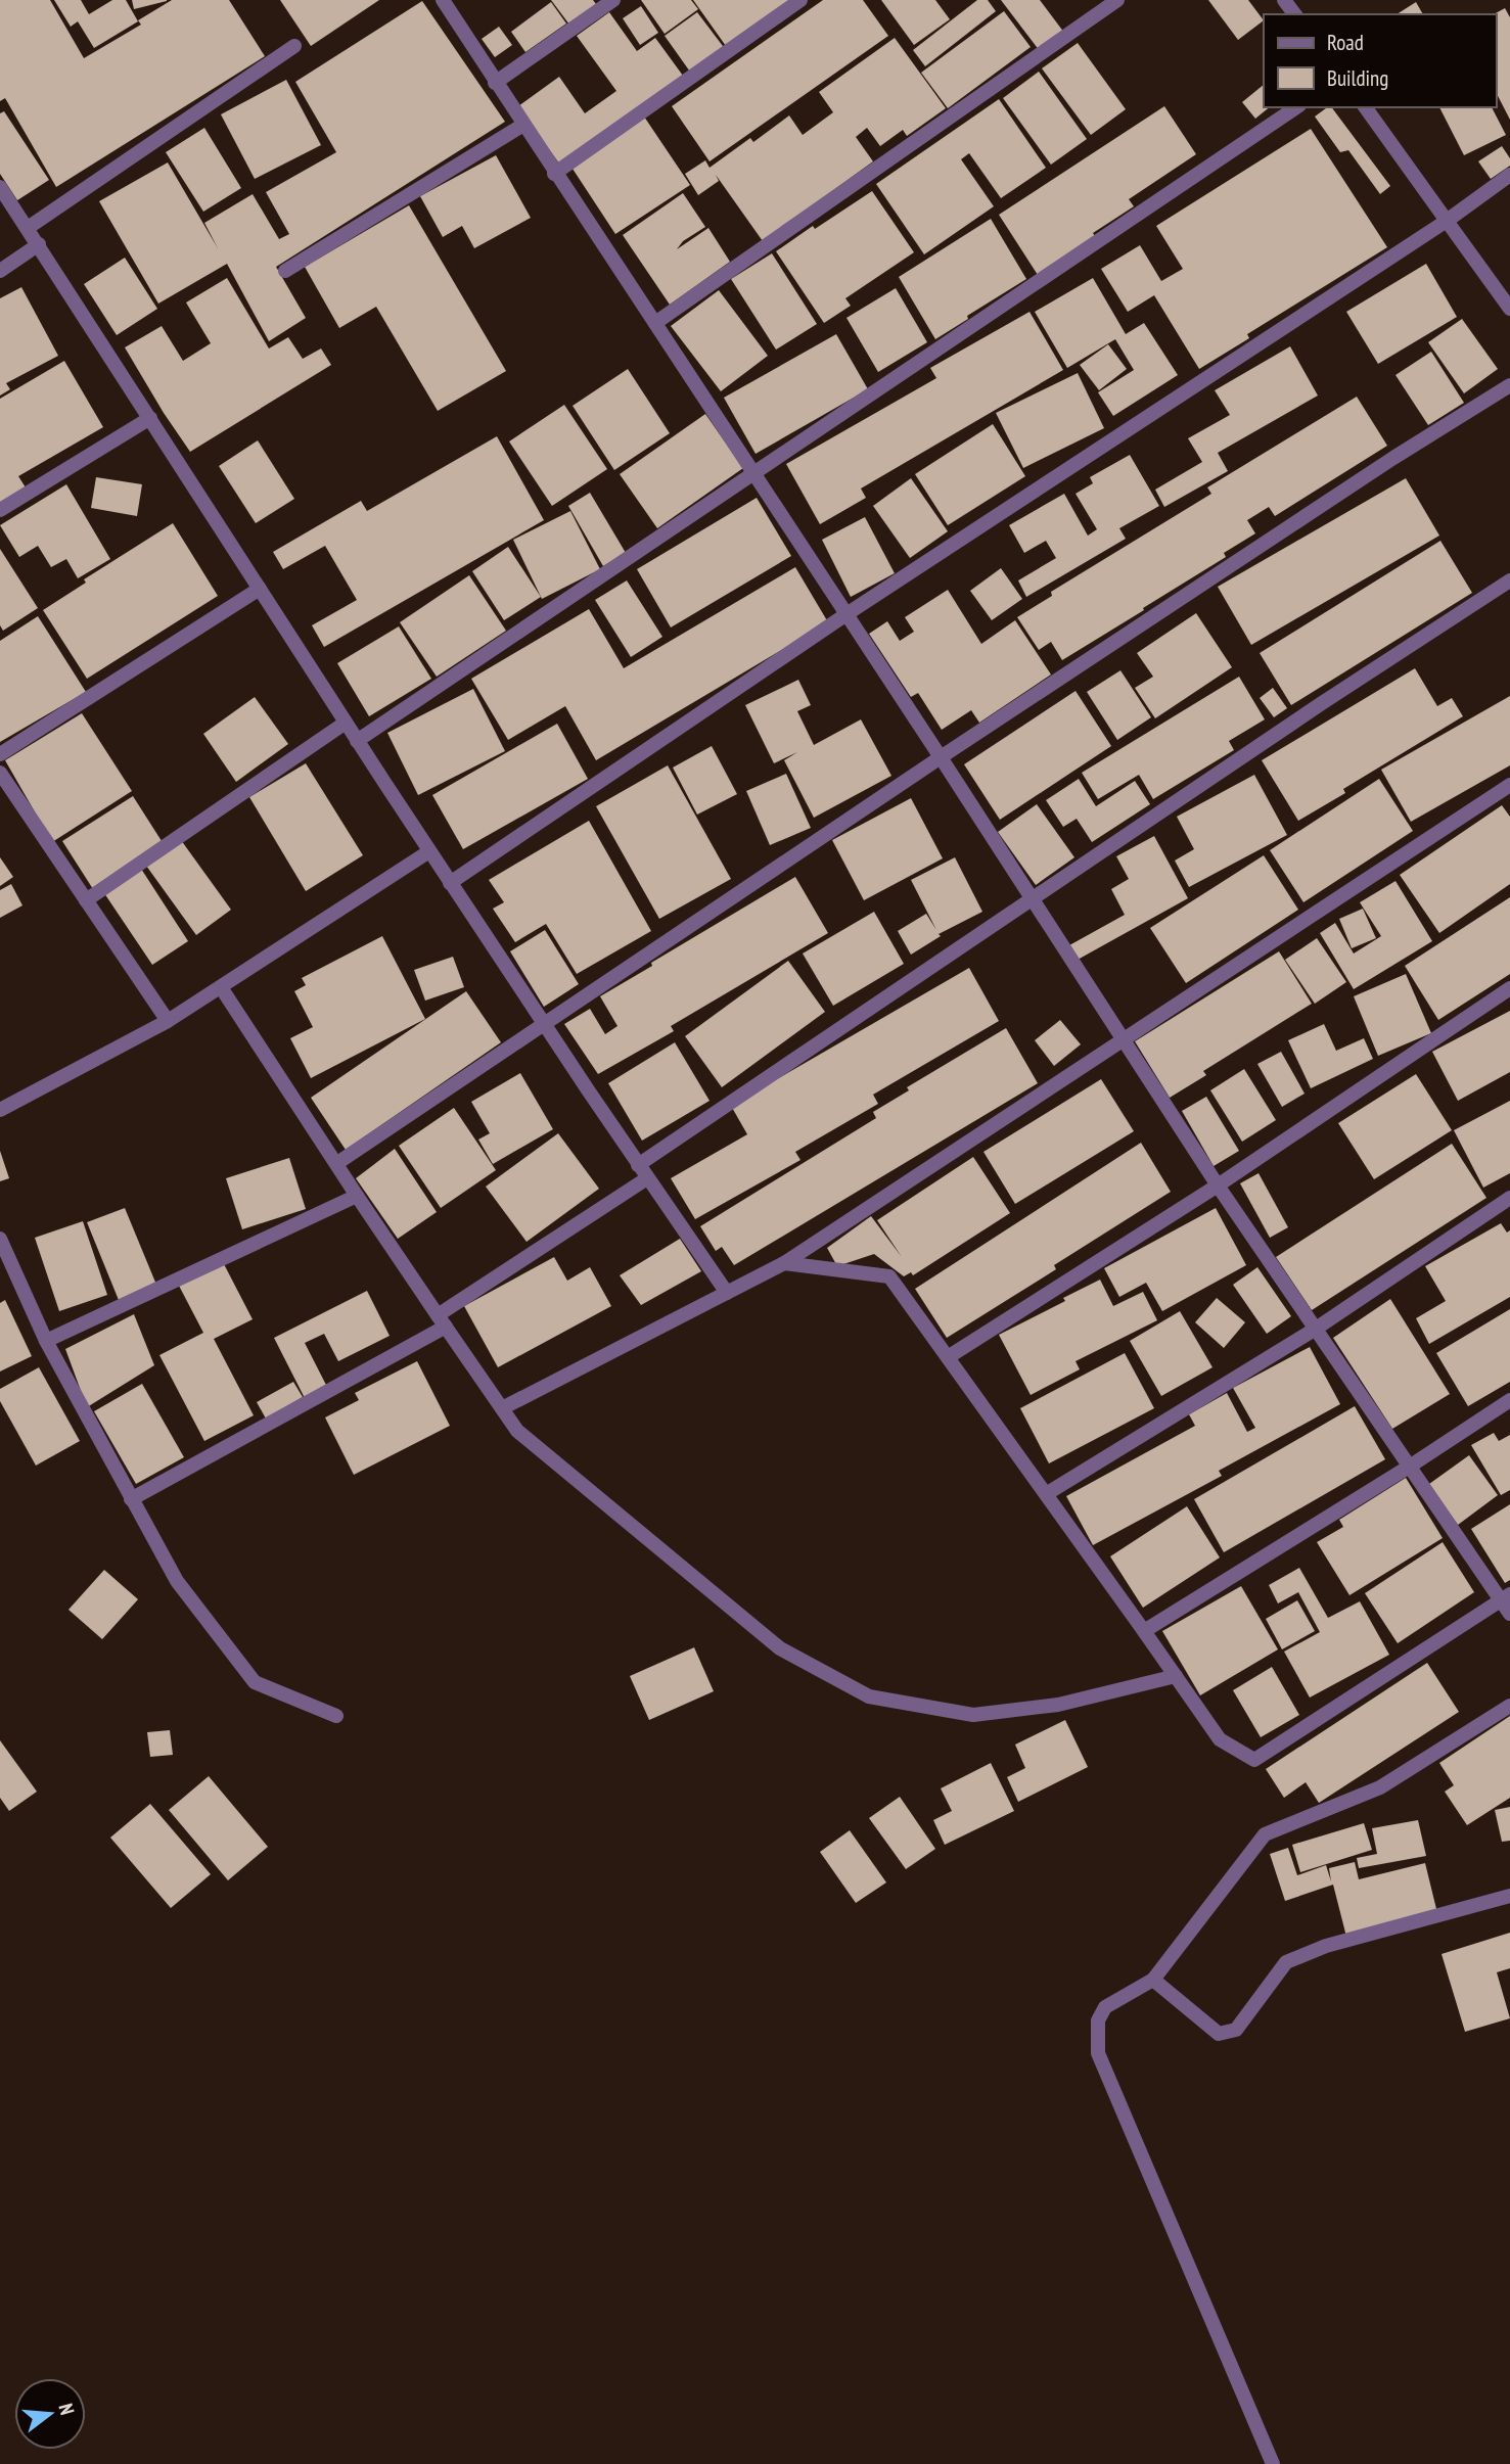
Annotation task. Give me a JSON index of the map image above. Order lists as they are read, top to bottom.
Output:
{
  "legend": ["Road", "Building"],
  "north": "right"
}
